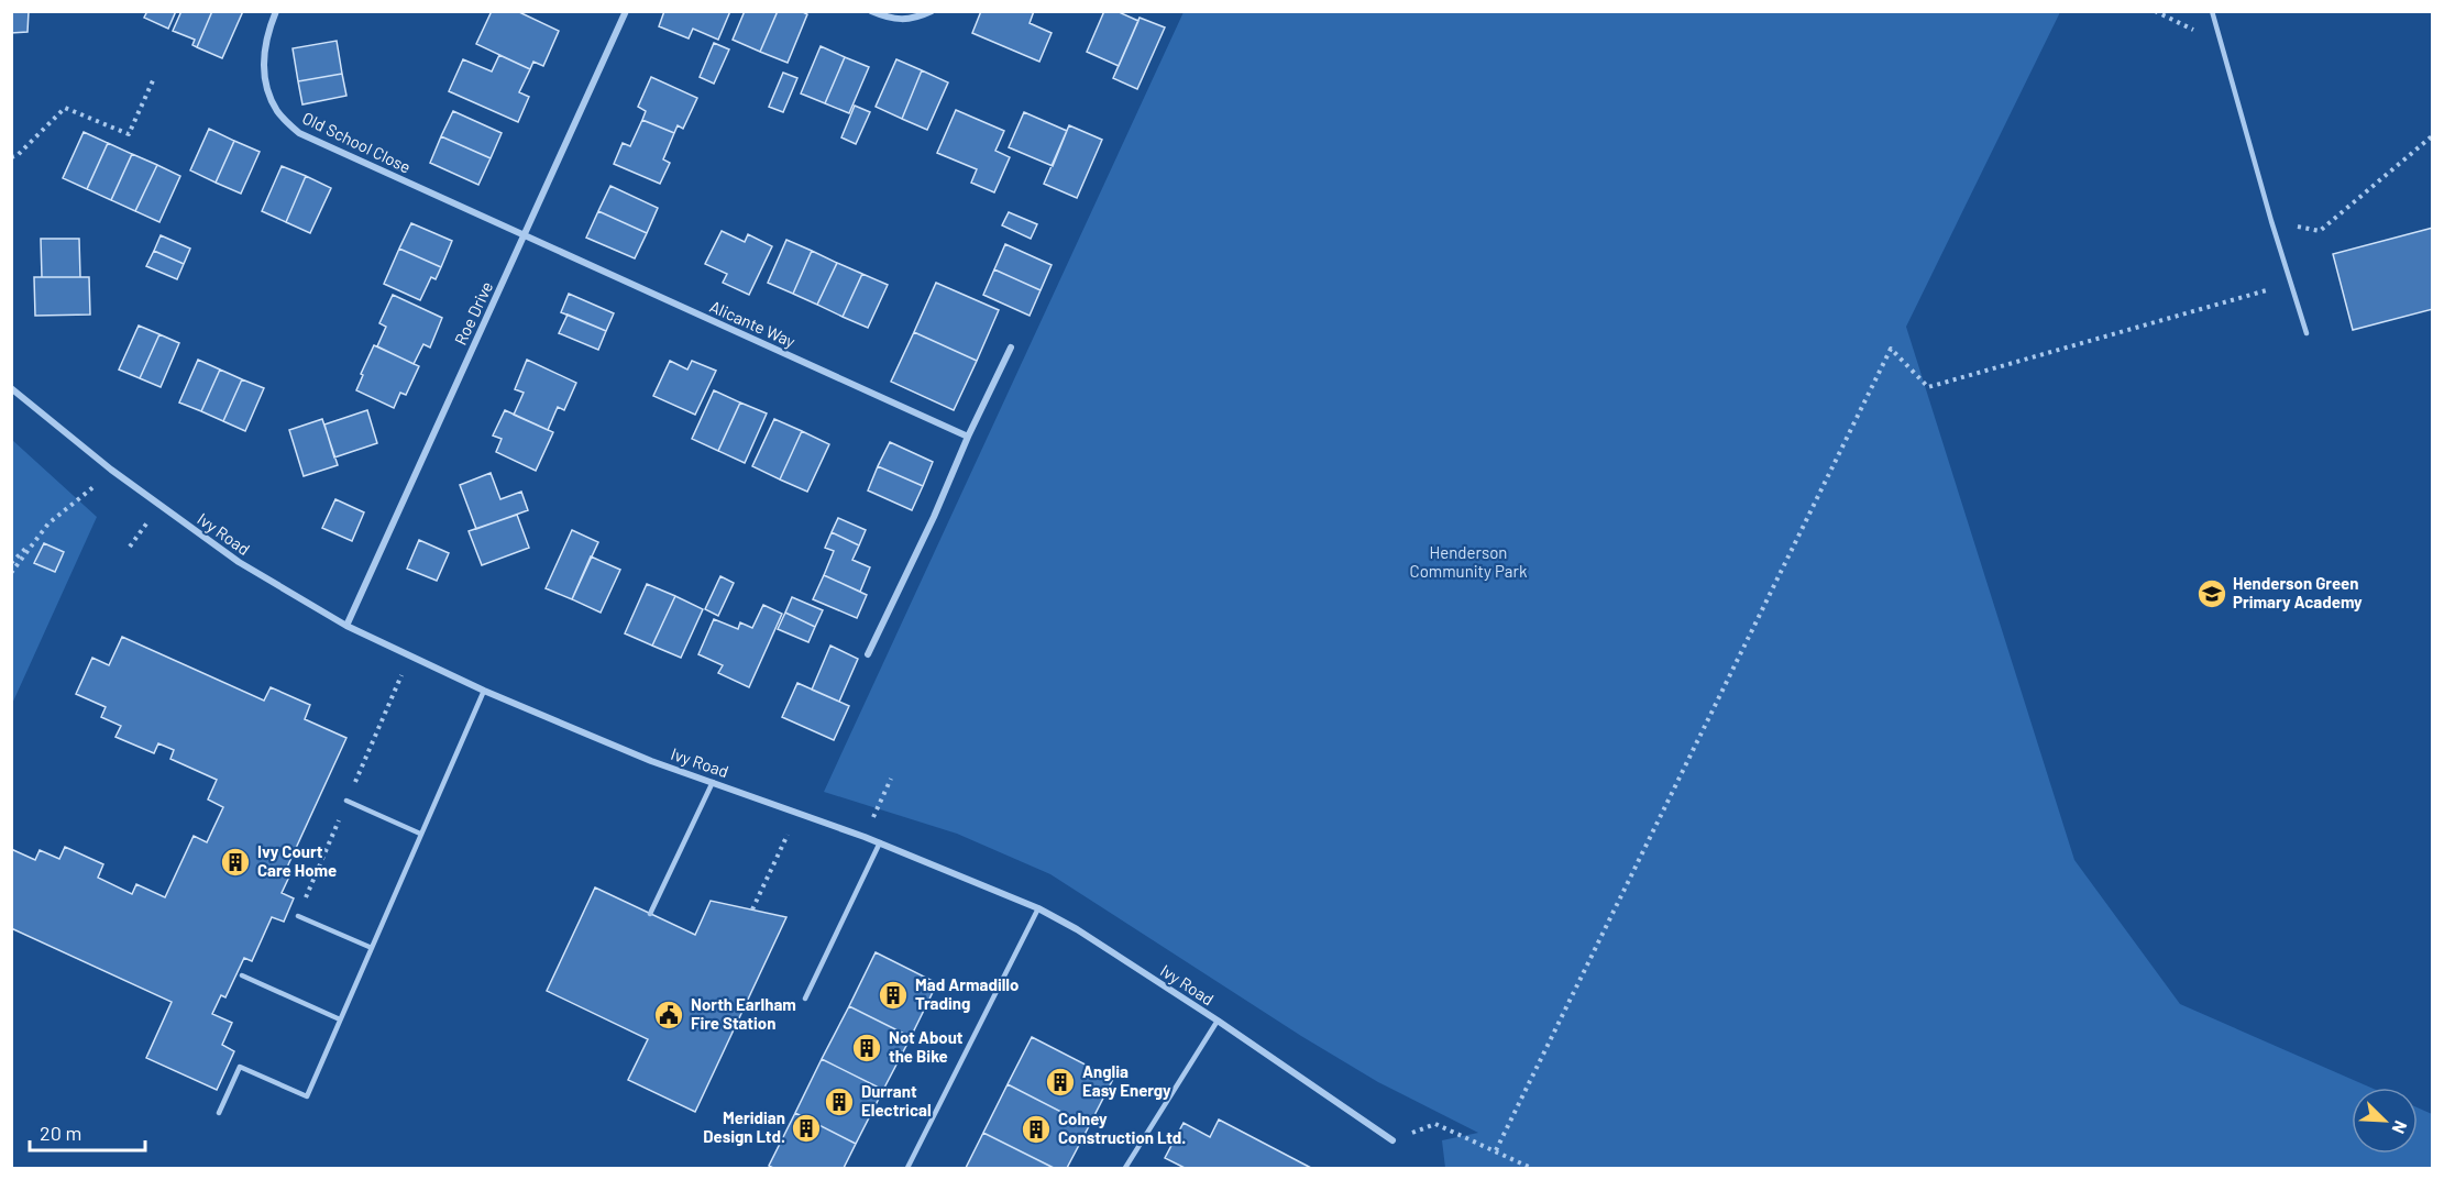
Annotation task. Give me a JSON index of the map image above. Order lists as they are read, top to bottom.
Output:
{
  "streets": {
    "street": [
      "Old School Close",
      "Roe Drive",
      "Alicante Way",
      "Ivy Road"
    ]
  },
  "crossings": [
    ["Old School Close", "Roe Drive"],
    ["Old School Close", "Alicante Way"],
    ["Roe Drive", "Alicante Way"],
    ["Roe Drive", "Ivy Road"]
  ],
  "parks": ["Henderson Community Park"],
  "places": {
    "school or university": ["Henderson Green Primary Academy"],
    "building": [
      "Ivy Court Care Home",
      "Mad Armadillo Trading",
      "Not About the Bike",
      "Anglia Easy Energy",
      "Durrant Electrical",
      "Meridian Design Ltd.",
      "Colney Construction Ltd."
    ],
    "public building": ["North Earlham Fire Station"]
  },
  "scale_bar": "20 m",
  "north": "bottom right"
}
